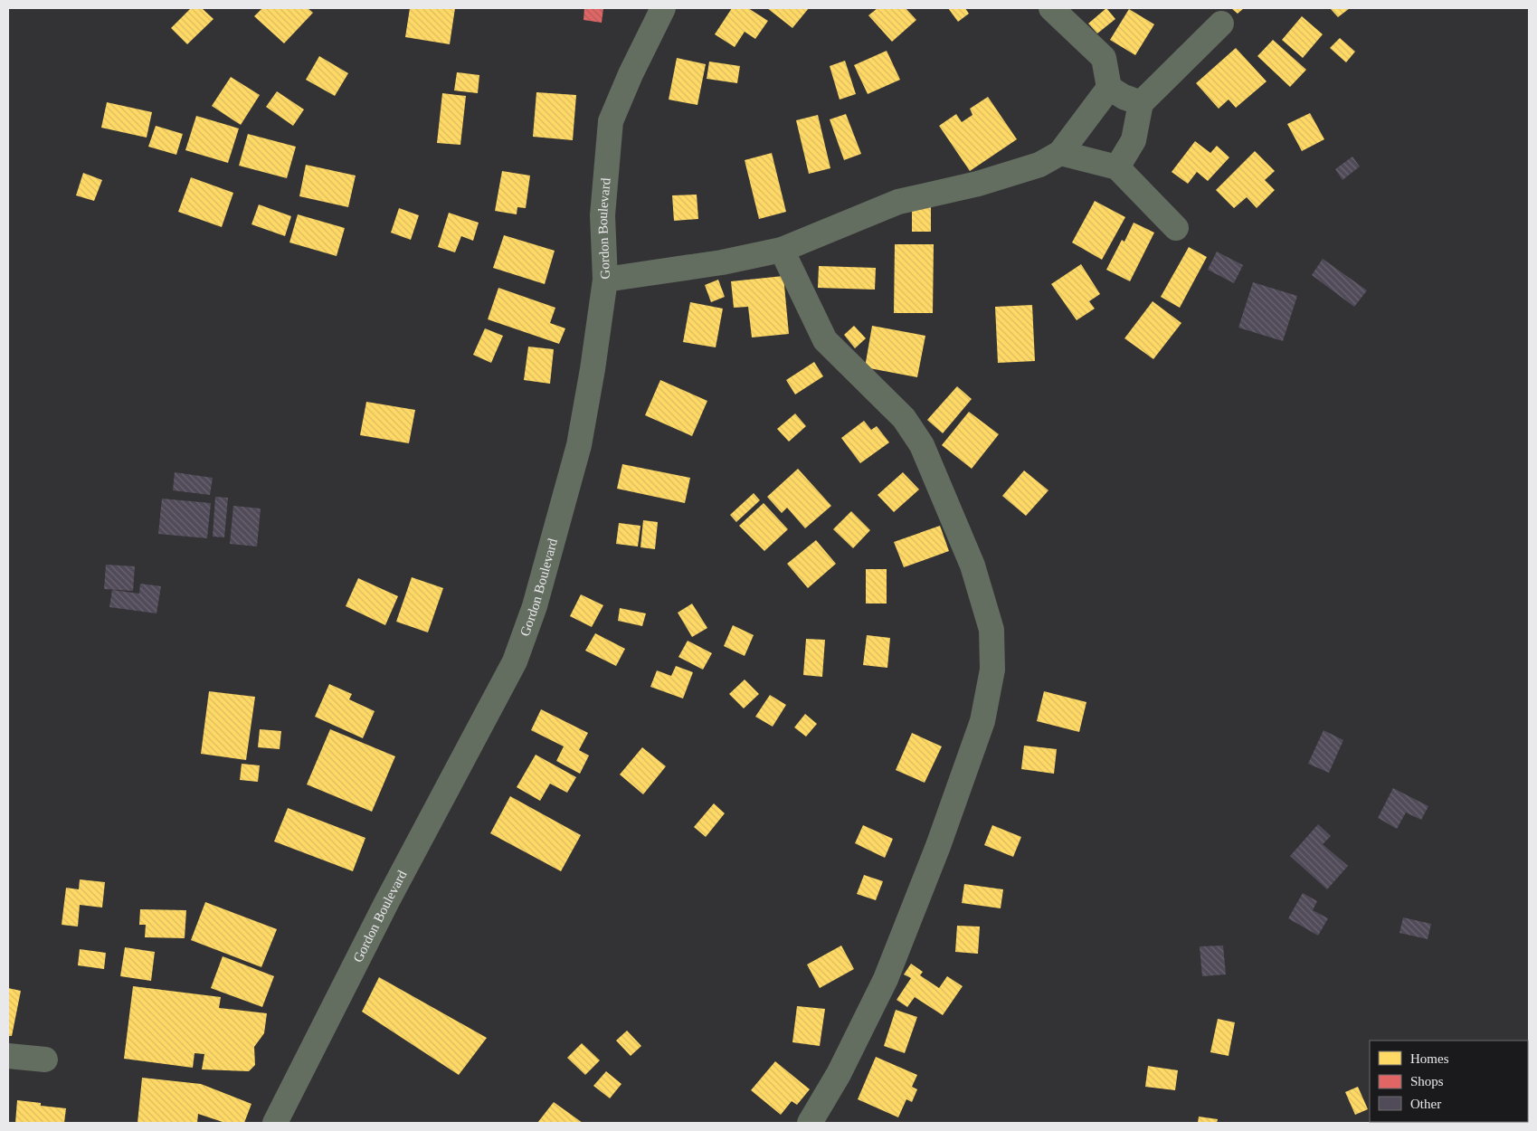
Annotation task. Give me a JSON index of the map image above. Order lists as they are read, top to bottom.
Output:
{
  "streets": {
    "street": ["Gordon Boulevard"]
  },
  "legend": ["Homes", "Shops", "Other"]
}
